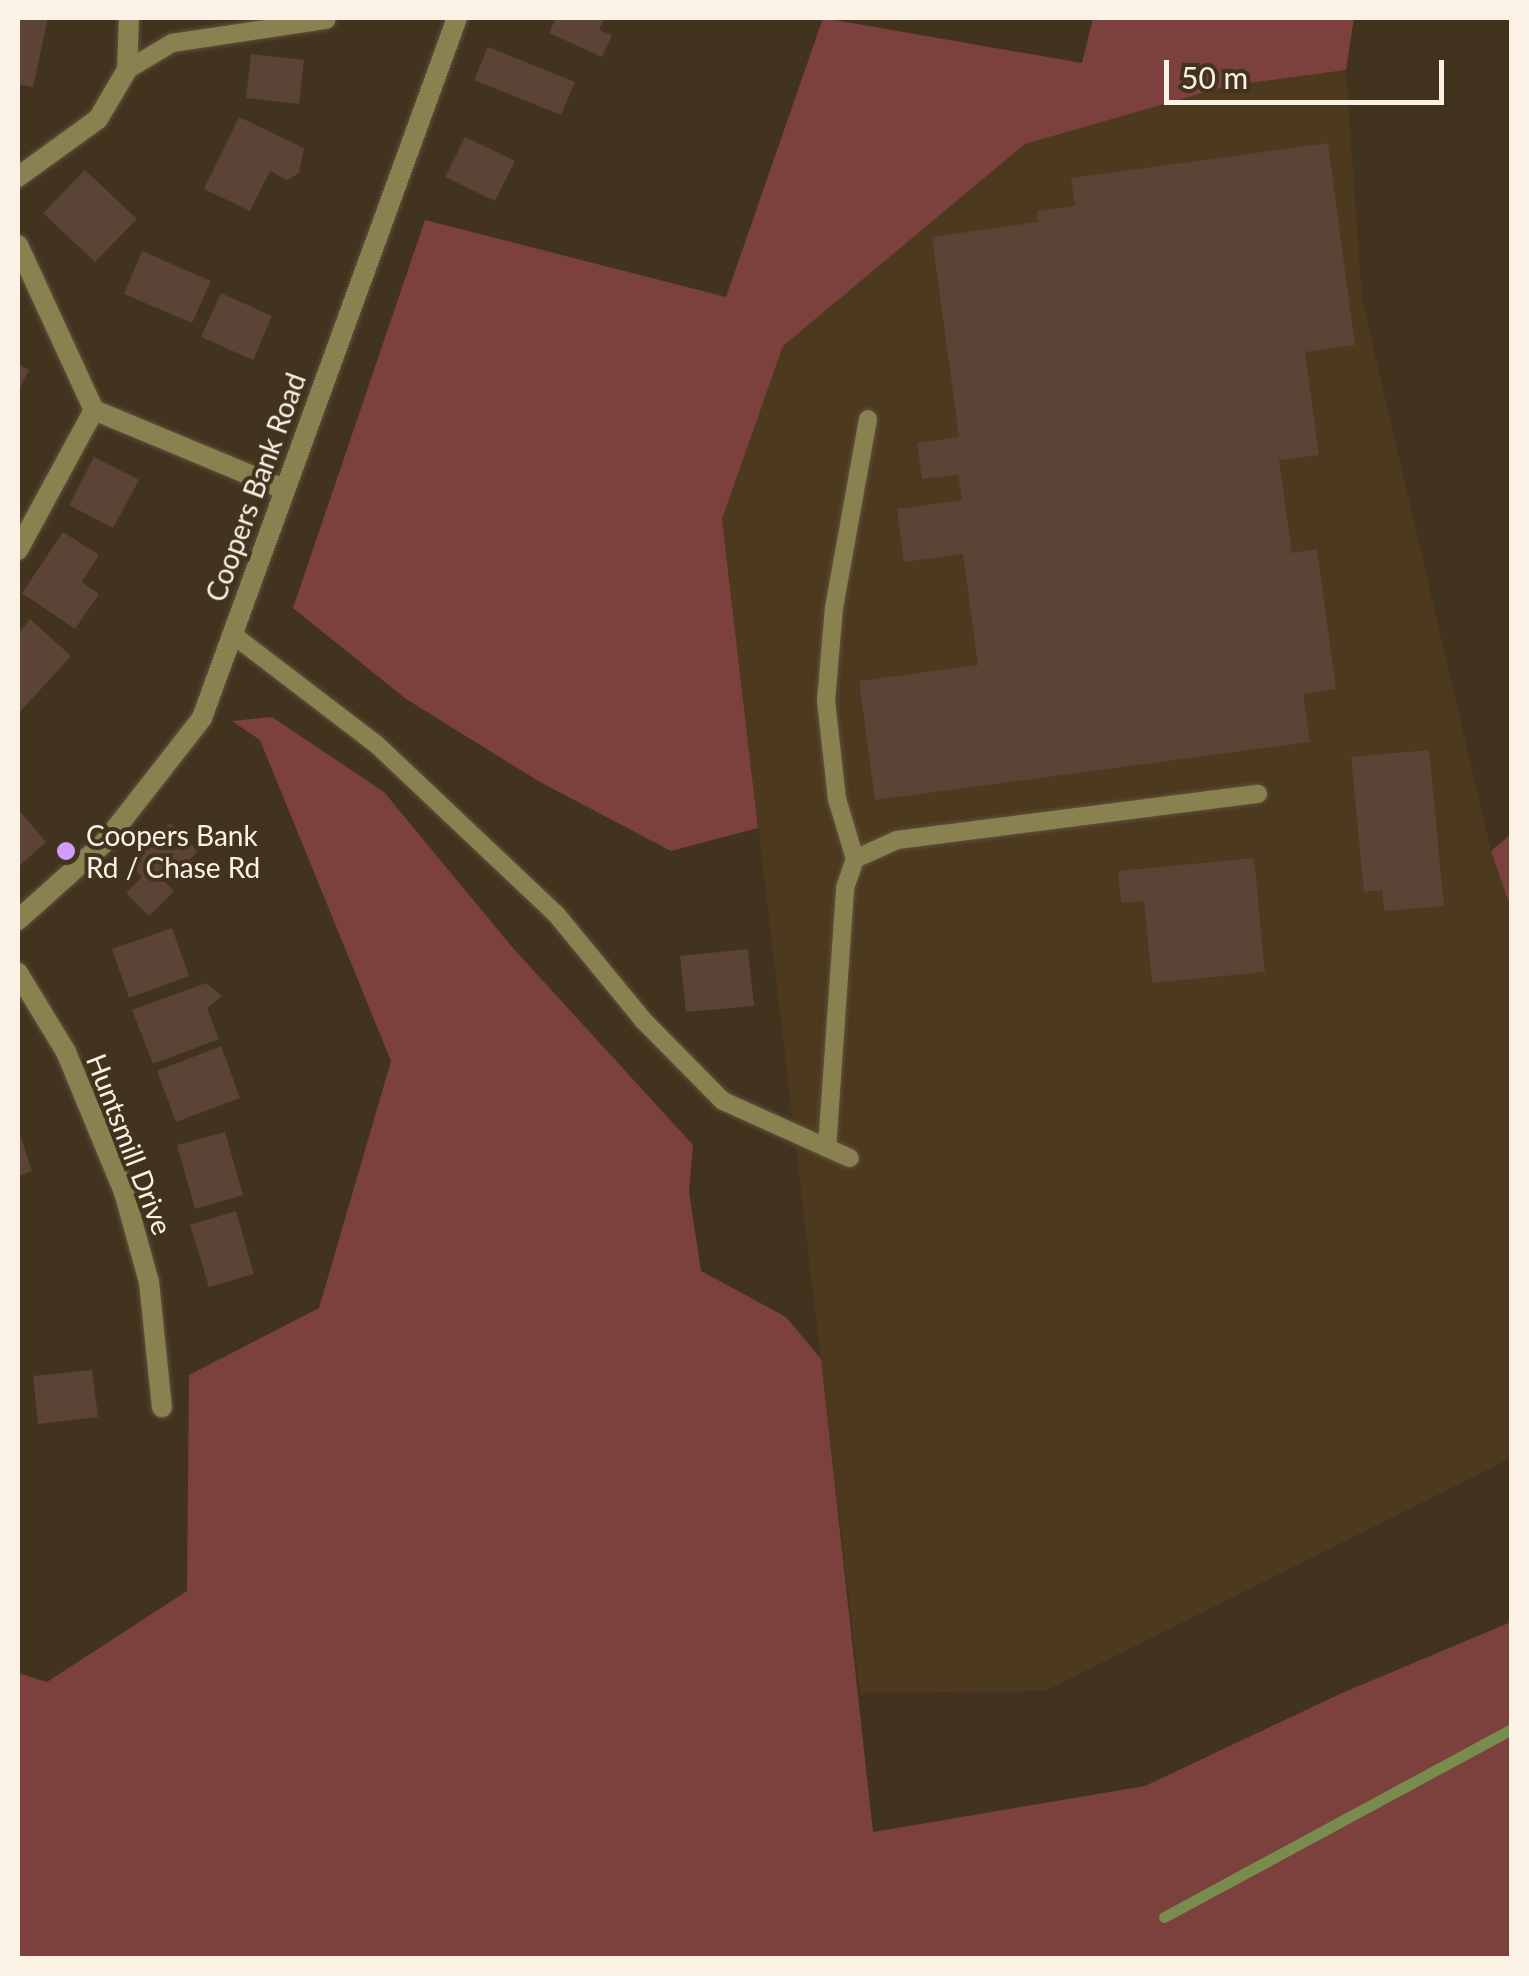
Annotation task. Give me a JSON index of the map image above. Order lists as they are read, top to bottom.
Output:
{
  "streets": {
    "street": ["Coopers Bank Road", "Huntsmill Drive"]
  },
  "places": ["Coopers Bank Rd / Chase Rd"],
  "scale_bar": "50 m"
}
